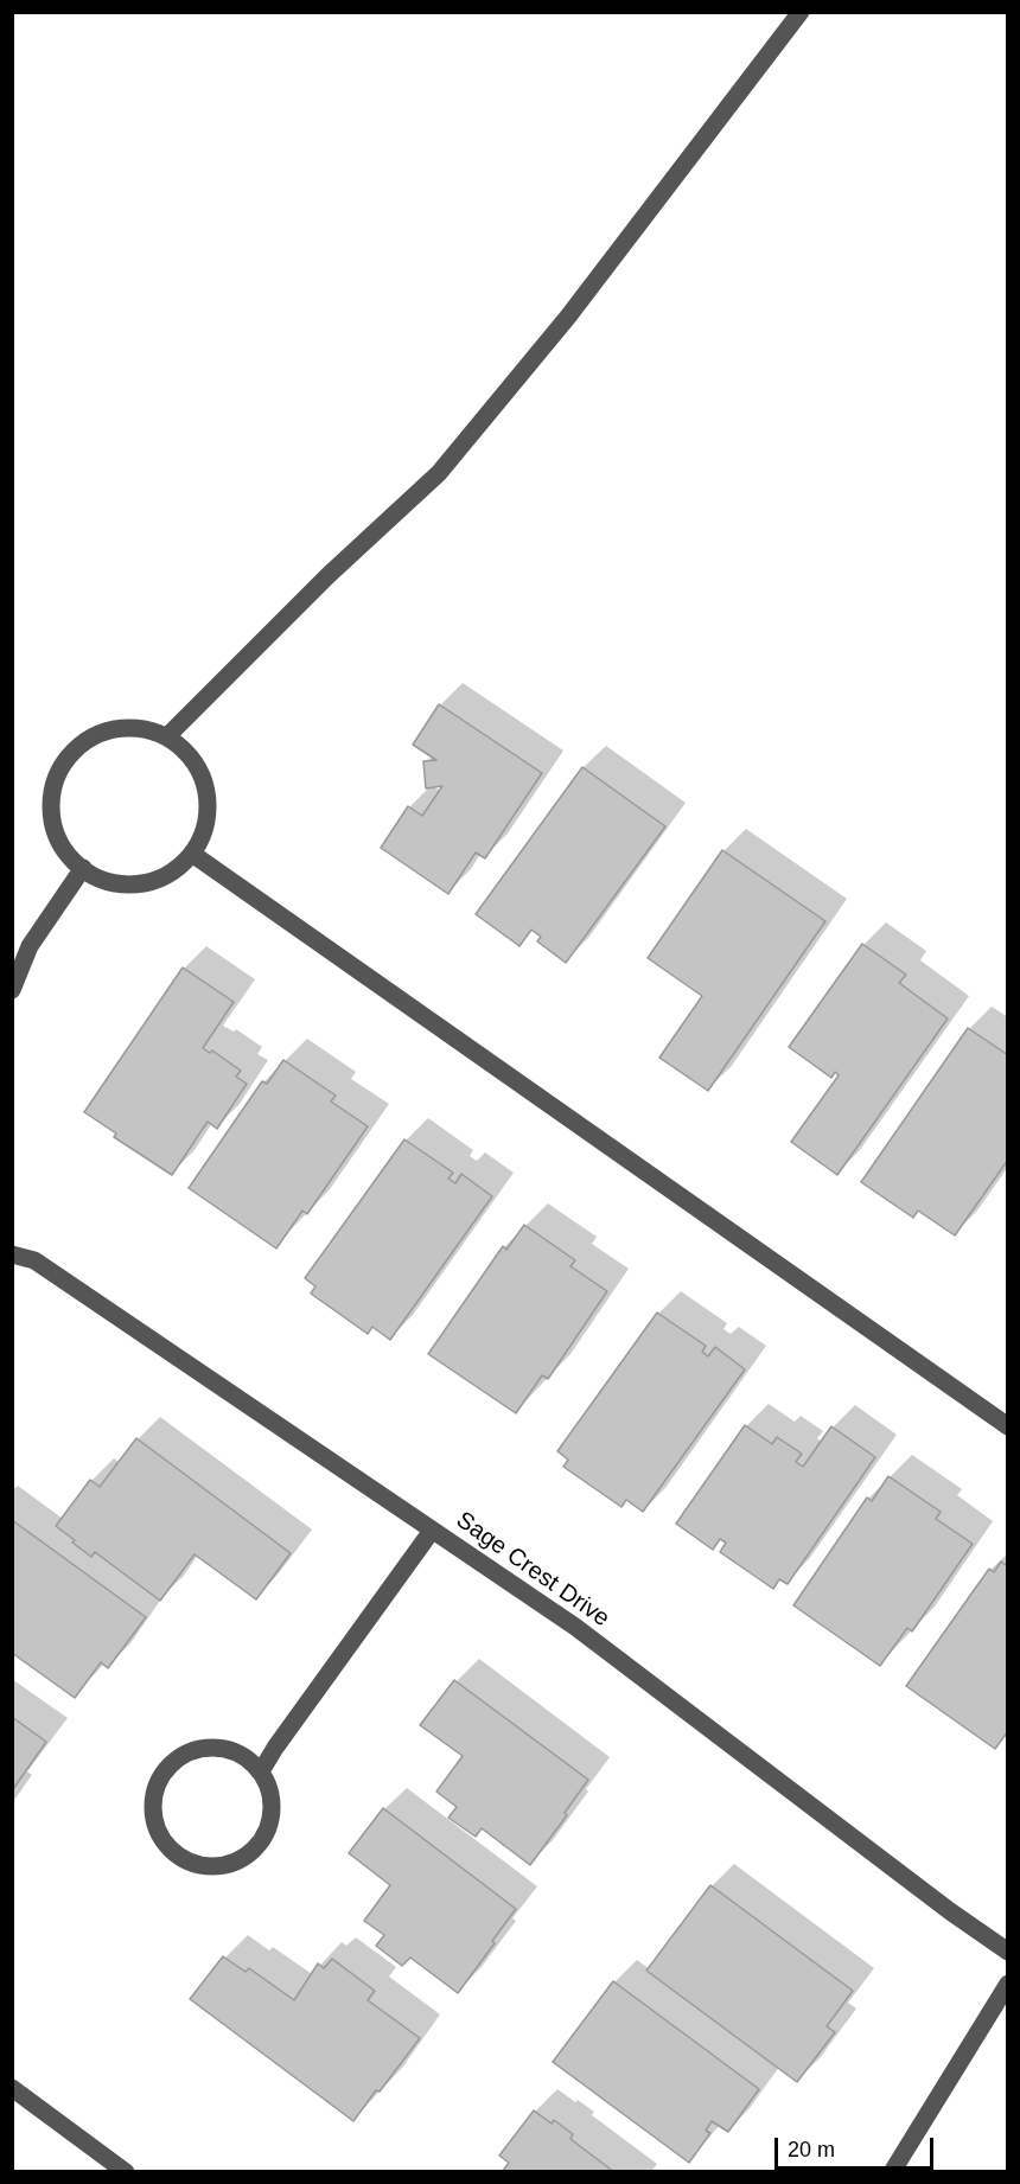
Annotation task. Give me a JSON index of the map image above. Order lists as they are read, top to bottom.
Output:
{
  "streets": {
    "street": ["Sage Crest Drive"]
  },
  "scale_bar": "20 m"
}
